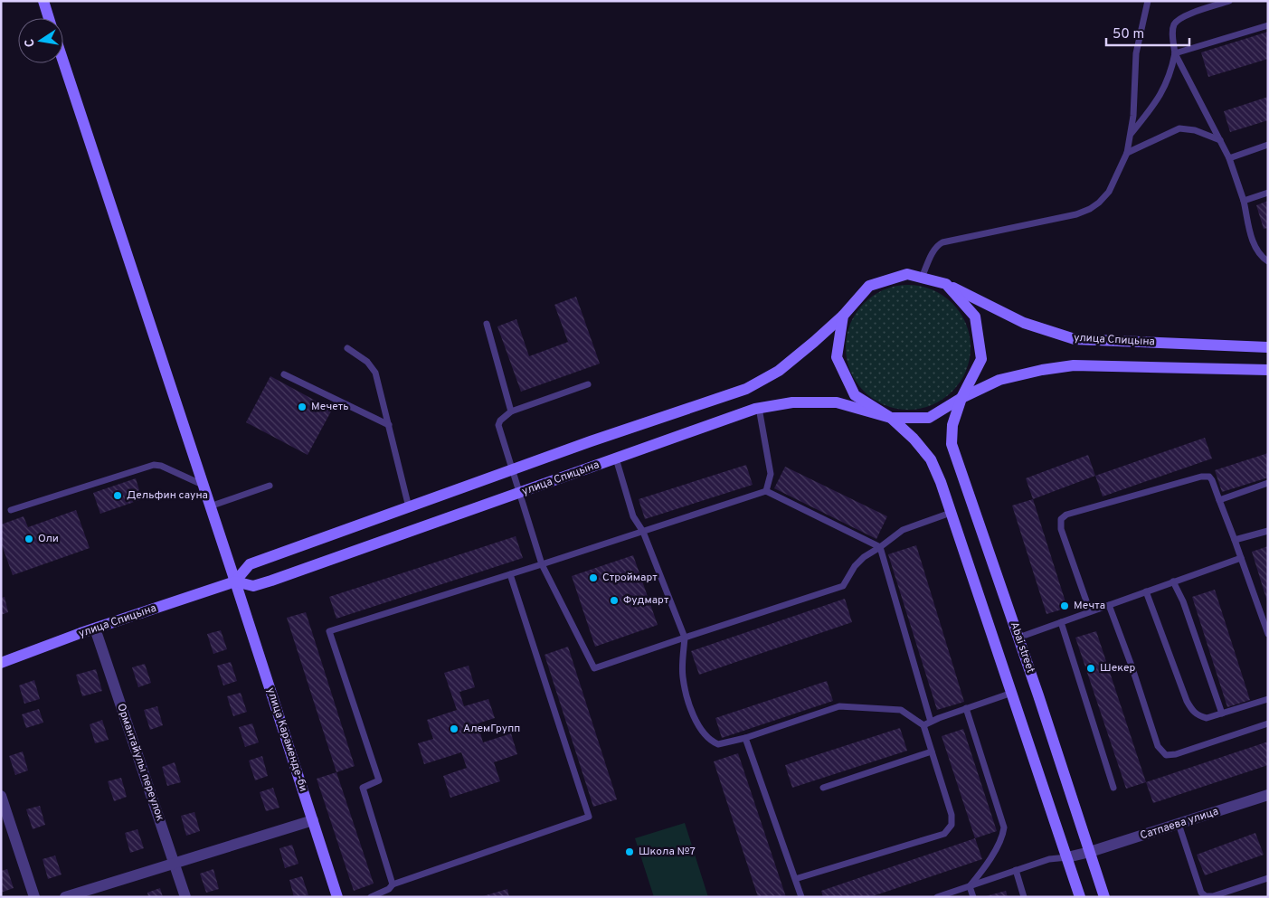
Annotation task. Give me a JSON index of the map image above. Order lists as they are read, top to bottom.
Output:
{
  "streets": {
    "street": [
      "улица Спицына",
      "Abai street",
      "улица Караменде-би",
      "Ормантайулы переулок",
      "Сатпаева улица"
    ]
  },
  "crossings": [
    ["улица Спицына", "Abai street"],
    ["улица Спицына", "улица Караменде-би"],
    ["улица Спицына", "Ормантайулы переулок"],
    ["Abai street", "Сатпаева улица"]
  ],
  "places": [
    "Мечеть",
    "Дельфин сауна",
    "Оли",
    "Строймарт",
    "Фудмарт",
    "Мечта",
    "Шекер",
    "АлемГрупп",
    "Школа №7"
  ],
  "scale_bar": "50 m",
  "north": "left"
}
